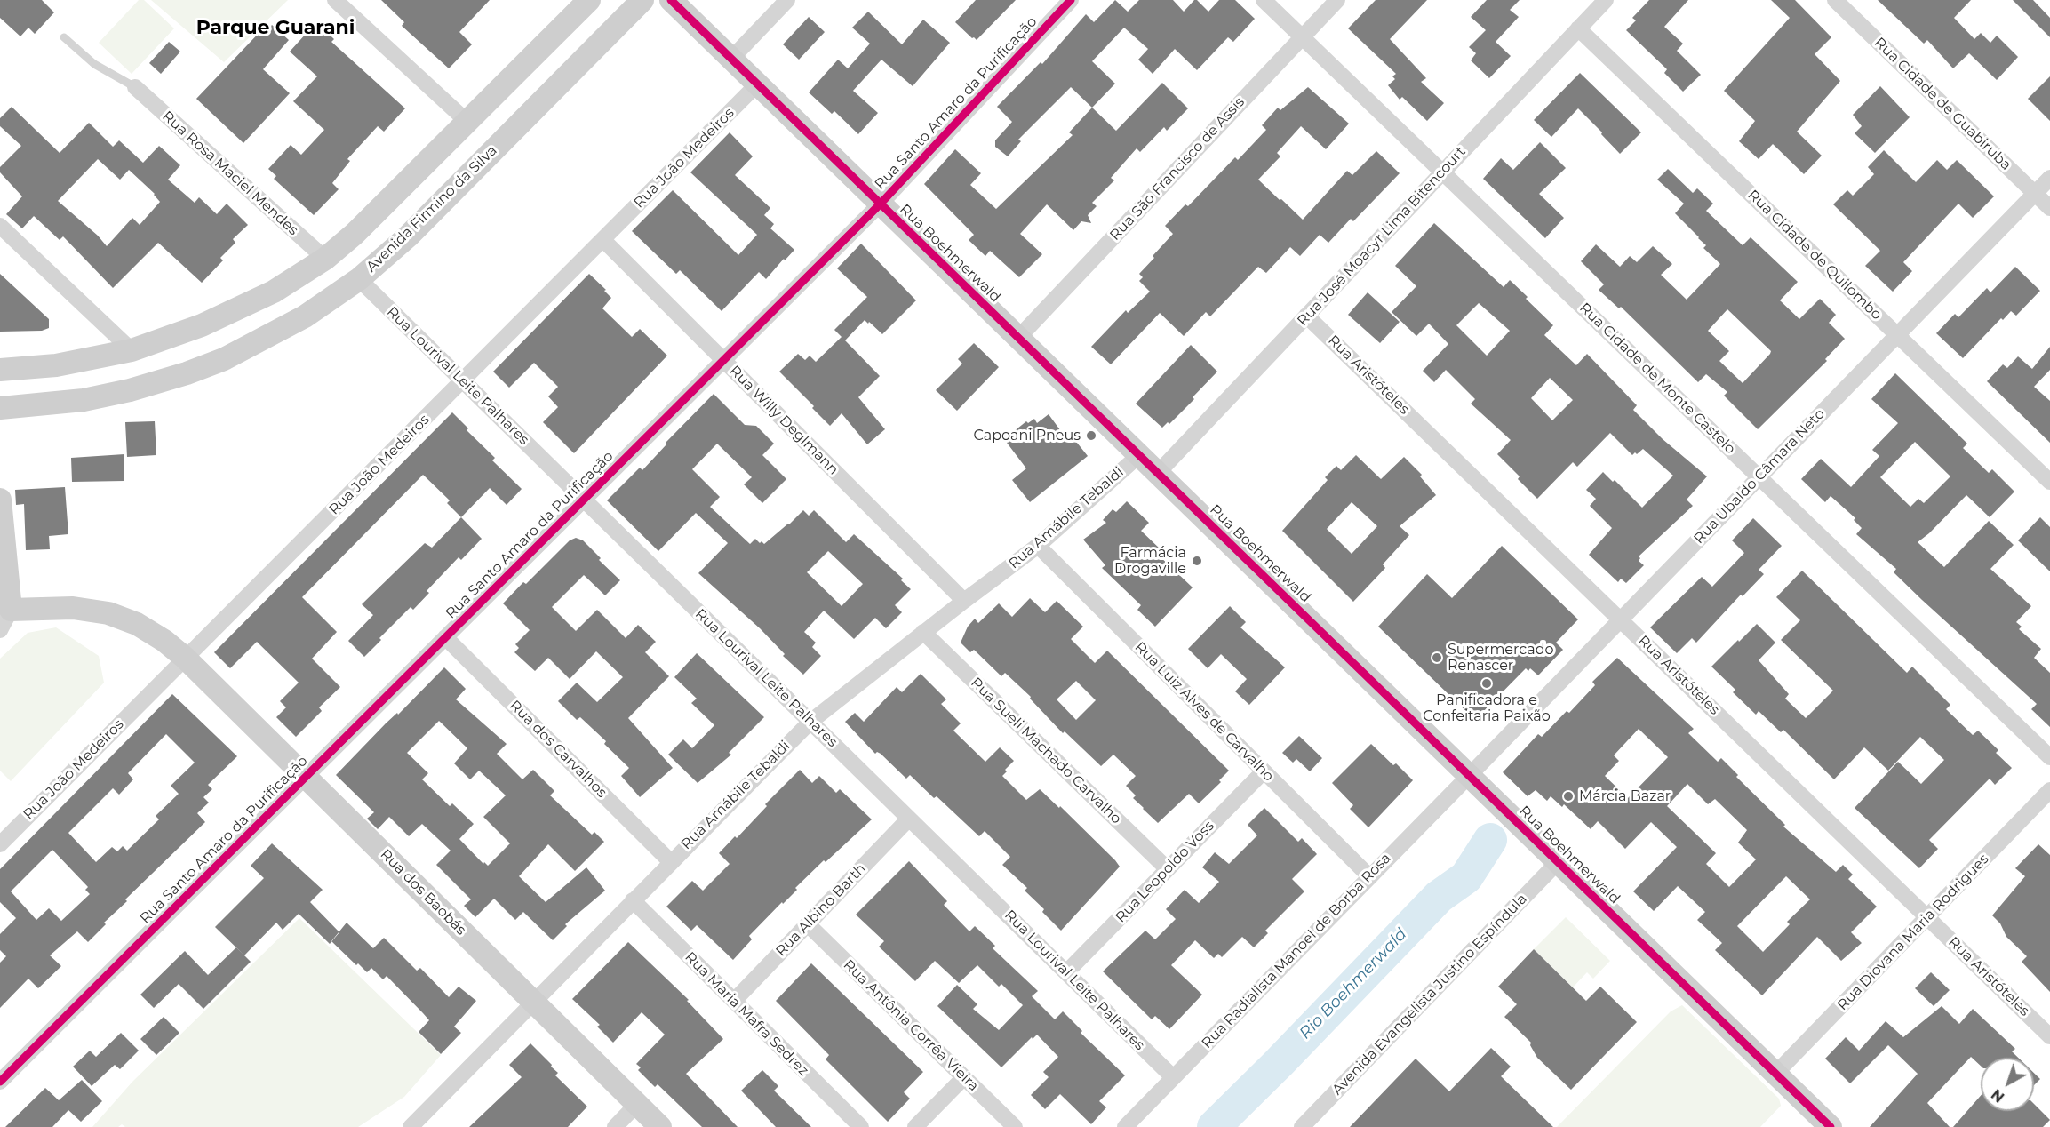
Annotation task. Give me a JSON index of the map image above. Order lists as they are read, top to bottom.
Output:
{
  "streets": {
    "street": [
      "Rua Santo Amaro da Purificação",
      "Rua Cidade de Guabiruba",
      "Rua João Medeiros",
      "Rua São Francisco de Assis",
      "Rua Rosa Maciel Mendes",
      "Avenida Firmino da Silva",
      "Rua José Moacyr Lima Bitencourt",
      "Rua Boehmerwald",
      "Rua Cidade de Quilombo",
      "Rua Aristóteles",
      "Rua Lourival Leite Palhares",
      "Rua Cidade de Monte Castelo",
      "Rua Willy Deglmann",
      "Rua Ubaldo Câmara Neto",
      "Rua Amábile Tebaldi",
      "Rua Luiz Alves de Carvalho",
      "Rua dos Carvalhos",
      "Rua Sueli Machado Carvalho",
      "Rua Leopoldo Voss",
      "Rua dos Baobás",
      "Rua Albino Barth",
      "Rua Diovana Maria Rodrigues",
      "Rua Radialista Manoel de Borba Rosa",
      "Avenida Evangelista Justino Espíndula",
      "Rua Maria Mafra Sedrez",
      "Rua Antônia Corrêa Vieira"
    ]
  },
  "crossings": [
    ["Rua Santo Amaro da Purificação", "Rua Boehmerwald"],
    ["Rua Santo Amaro da Purificação", "Rua Lourival Leite Palhares"],
    ["Rua Santo Amaro da Purificação", "Rua Willy Deglmann"],
    ["Rua Santo Amaro da Purificação", "Rua dos Carvalhos"],
    ["Rua Santo Amaro da Purificação", "Rua dos Baobás"],
    ["Rua Cidade de Guabiruba", "Rua Ubaldo Câmara Neto"],
    ["Rua João Medeiros", "Rua Boehmerwald"],
    ["Rua João Medeiros", "Rua Lourival Leite Palhares"],
    ["Rua João Medeiros", "Rua Willy Deglmann"],
    ["Rua João Medeiros", "Rua dos Baobás"],
    ["Rua São Francisco de Assis", "Rua Boehmerwald"],
    ["Rua São Francisco de Assis", "Rua Cidade de Monte Castelo"],
    ["Avenida Firmino da Silva", "Rua Lourival Leite Palhares"],
    ["Rua José Moacyr Lima Bitencourt", "Rua Boehmerwald"],
    ["Rua José Moacyr Lima Bitencourt", "Rua Cidade de Quilombo"],
    ["Rua José Moacyr Lima Bitencourt", "Rua Aristóteles"],
    ["Rua José Moacyr Lima Bitencourt", "Rua Cidade de Monte Castelo"],
    ["Rua Boehmerwald", "Rua Ubaldo Câmara Neto"],
    ["Rua Boehmerwald", "Rua Amábile Tebaldi"],
    ["Rua Boehmerwald", "Rua Diovana Maria Rodrigues"],
    ["Rua Boehmerwald", "Rua Radialista Manoel de Borba Rosa"],
    ["Rua Boehmerwald", "Avenida Evangelista Justino Espíndula"],
    ["Rua Cidade de Quilombo", "Rua Ubaldo Câmara Neto"],
    ["Rua Aristóteles", "Rua Ubaldo Câmara Neto"],
    ["Rua Aristóteles", "Rua Diovana Maria Rodrigues"],
    ["Rua Lourival Leite Palhares", "Rua Amábile Tebaldi"],
    ["Rua Lourival Leite Palhares", "Rua Leopoldo Voss"],
    ["Rua Lourival Leite Palhares", "Rua Albino Barth"],
    ["Rua Lourival Leite Palhares", "Rua Radialista Manoel de Borba Rosa"],
    ["Rua Cidade de Monte Castelo", "Rua Ubaldo Câmara Neto"],
    ["Rua Willy Deglmann", "Rua Amábile Tebaldi"],
    ["Rua Ubaldo Câmara Neto", "Rua Radialista Manoel de Borba Rosa"],
    ["Rua Amábile Tebaldi", "Rua Luiz Alves de Carvalho"],
    ["Rua Amábile Tebaldi", "Rua dos Carvalhos"],
    ["Rua Amábile Tebaldi", "Rua Sueli Machado Carvalho"],
    ["Rua Amábile Tebaldi", "Rua dos Baobás"],
    ["Rua Amábile Tebaldi", "Rua Maria Mafra Sedrez"],
    ["Rua Luiz Alves de Carvalho", "Rua Leopoldo Voss"],
    ["Rua Luiz Alves de Carvalho", "Rua Radialista Manoel de Borba Rosa"],
    ["Rua Sueli Machado Carvalho", "Rua Leopoldo Voss"],
    ["Rua Albino Barth", "Rua Maria Mafra Sedrez"],
    ["Rua Albino Barth", "Rua Antônia Corrêa Vieira"]
  ],
  "districts": ["Parque Guarani"],
  "water": ["Rio Boehmerwald"],
  "places": [
    "Capoani Pneus",
    "Farmácia Drogaville",
    "Supermercado Renascer",
    "Panificadora e Confeitaria Paixão",
    "Márcia Bazar"
  ],
  "north": "bottom left"
}
